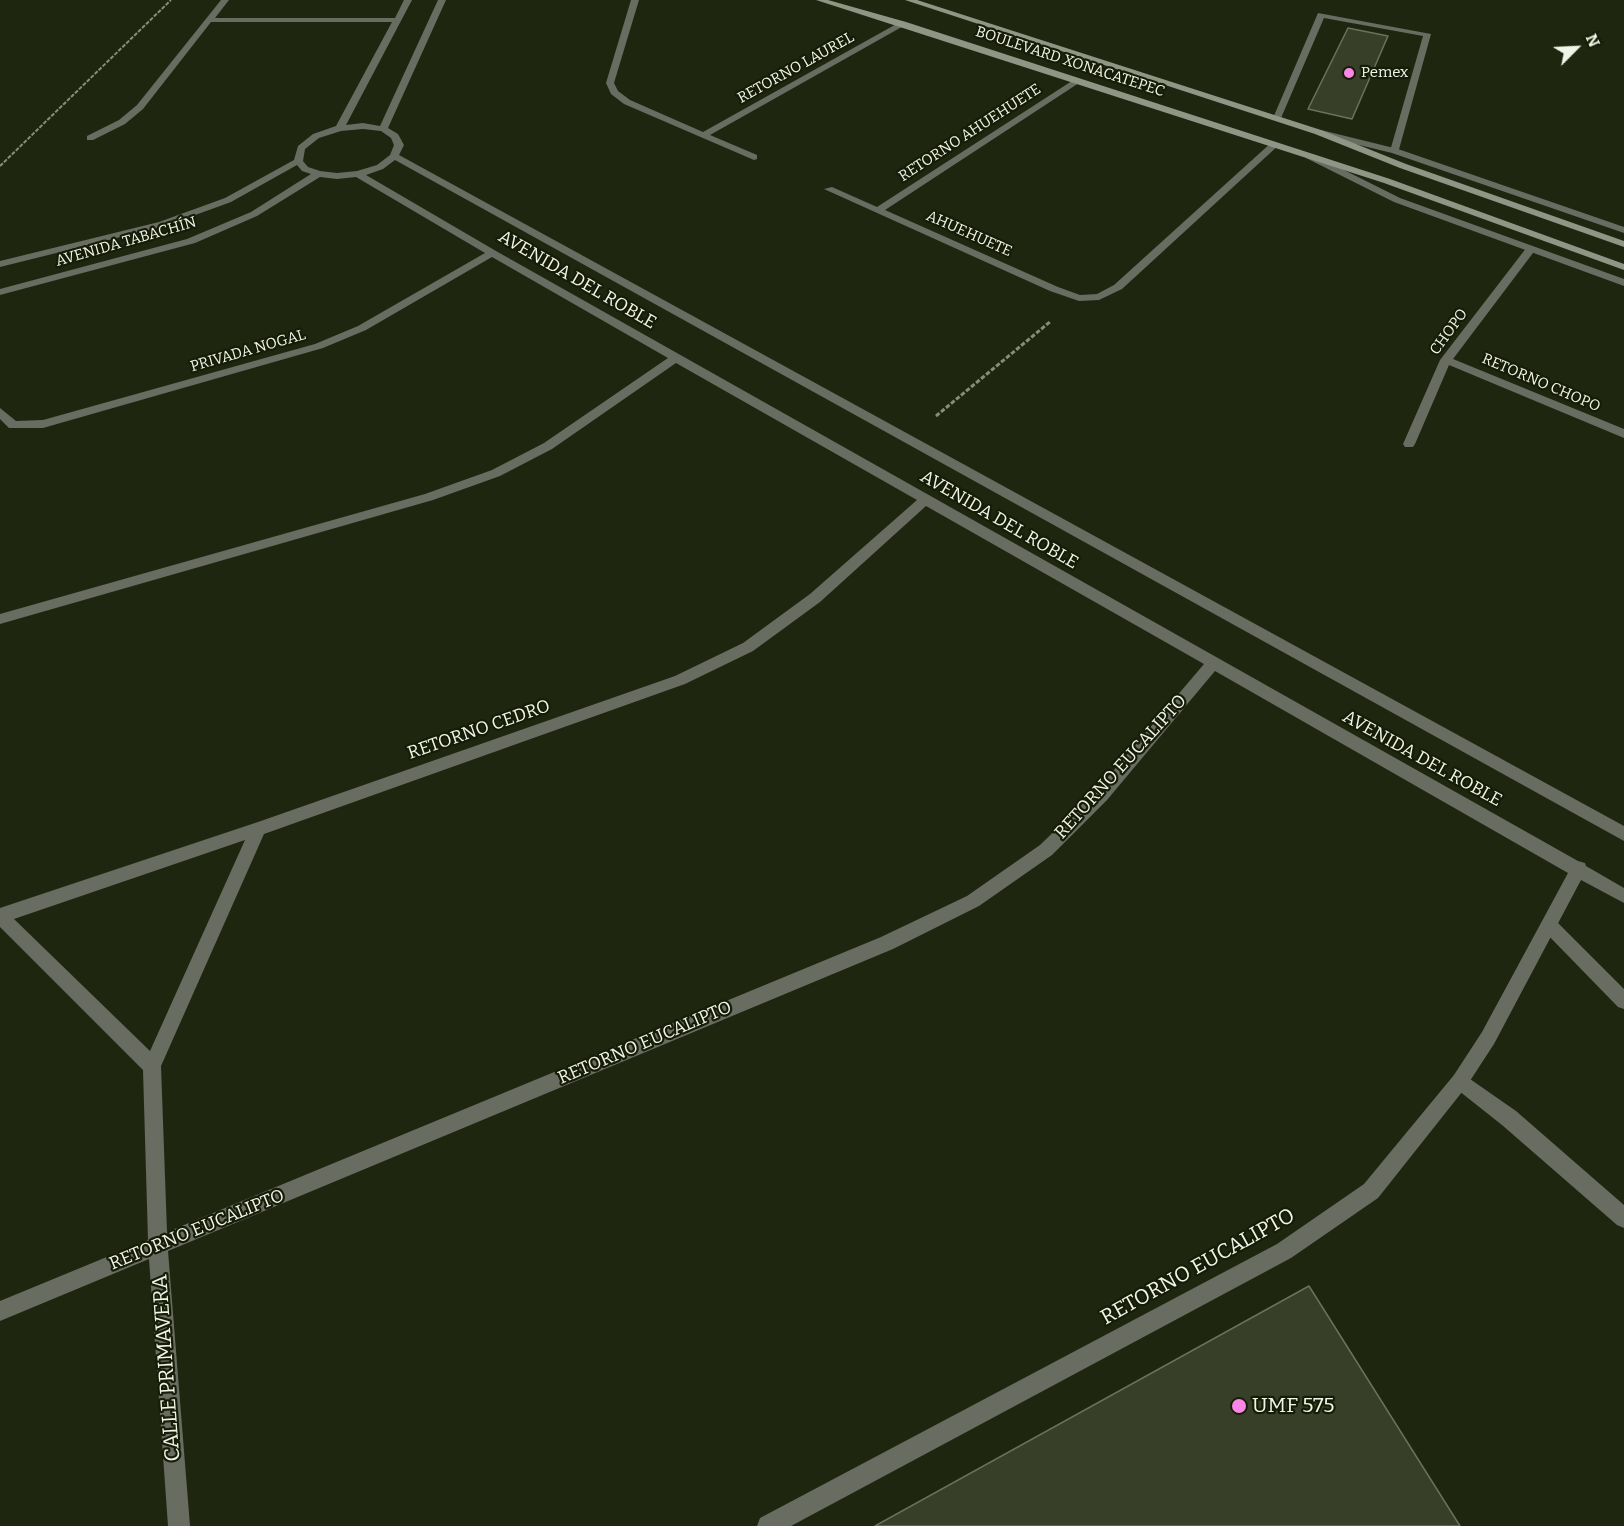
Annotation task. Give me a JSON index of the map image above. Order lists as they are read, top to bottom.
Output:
{
  "streets": {
    "main road": ["BOULEVARD XONACATEPEC"],
    "street": [
      "RETORNO LAUREL",
      "RETORNO AHUEHUETE",
      "AHUEHUETE",
      "AVENIDA TABACHÍN",
      "AVENIDA DEL ROBLE",
      "CHOPO",
      "PRIVADA NOGAL",
      "RETORNO CHOPO",
      "RETORNO CEDRO",
      "RETORNO EUCALIPTO",
      "CALLE PRIMAVERA"
    ]
  },
  "crossings": [
    ["BOULEVARD XONACATEPEC", "RETORNO LAUREL"],
    ["BOULEVARD XONACATEPEC", "RETORNO AHUEHUETE"],
    ["BOULEVARD XONACATEPEC", "AHUEHUETE"],
    ["BOULEVARD XONACATEPEC", "CHOPO"],
    ["RETORNO AHUEHUETE", "AHUEHUETE"],
    ["AVENIDA DEL ROBLE", "PRIVADA NOGAL"],
    ["AVENIDA DEL ROBLE", "RETORNO CEDRO"],
    ["AVENIDA DEL ROBLE", "RETORNO EUCALIPTO"],
    ["CHOPO", "RETORNO CHOPO"],
    ["RETORNO CEDRO", "CALLE PRIMAVERA"],
    ["RETORNO EUCALIPTO", "CALLE PRIMAVERA"]
  ],
  "places": ["Pemex", "UMF 575"],
  "north": "top right"
}
